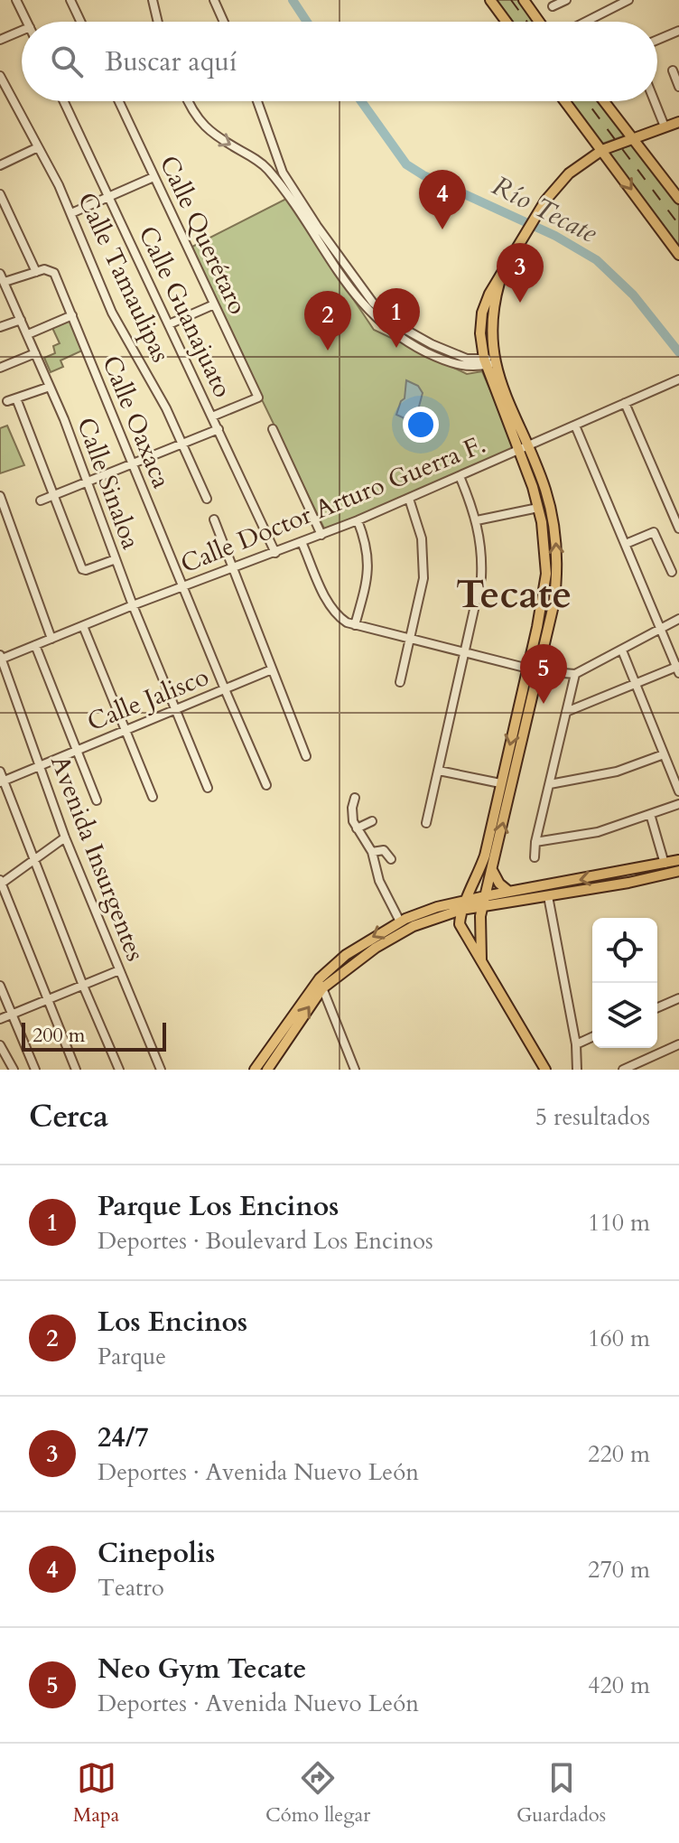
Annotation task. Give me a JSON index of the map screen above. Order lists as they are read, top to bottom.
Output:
{
  "streets": {
    "street": [
      "Calle Querétaro",
      "Calle Tamaulipas",
      "Calle Guanajuato",
      "Calle Oaxaca",
      "Calle Sinaloa",
      "Calle Doctor Arturo Guerra F.",
      "Calle Jalisco",
      "Avenida Insurgentes"
    ]
  },
  "crossings": [
    ["Calle Querétaro", "Calle Guanajuato"],
    ["Calle Guanajuato", "Calle Doctor Arturo Guerra F."],
    ["Calle Oaxaca", "Calle Doctor Arturo Guerra F."],
    ["Calle Oaxaca", "Calle Jalisco"],
    ["Calle Sinaloa", "Calle Doctor Arturo Guerra F."],
    ["Calle Sinaloa", "Calle Jalisco"],
    ["Calle Doctor Arturo Guerra F.", "Avenida Insurgentes"],
    ["Calle Jalisco", "Avenida Insurgentes"]
  ],
  "districts": ["Tecate"],
  "water": ["Río Tecate"],
  "scale_bar": "200 m",
  "page": {
    "search": "Buscar aquí",
    "pins": [
      "4",
      "3",
      "1",
      "2",
      "5"
    ],
    "scale": "200 m",
    "heading": ["Cerca", "5 resultados"],
    "list": [
      {
        "mark": "1",
        "name": "Parque Los Encinos",
        "note": "Deportes · Boulevard Los Encinos",
        "value": "110 m"
      },
      {
        "mark": "2",
        "name": "Los Encinos",
        "note": "Parque",
        "value": "160 m"
      },
      {
        "mark": "3",
        "name": "24/7",
        "note": "Deportes · Avenida Nuevo León",
        "value": "220 m"
      },
      {
        "mark": "4",
        "name": "Cinepolis",
        "note": "Teatro",
        "value": "270 m"
      },
      {
        "mark": "5",
        "name": "Neo Gym Tecate",
        "note": "Deportes · Avenida Nuevo León",
        "value": "420 m"
      }
    ],
    "nav": ["Mapa", "Cómo llegar", "Guardados"]
  }
}
